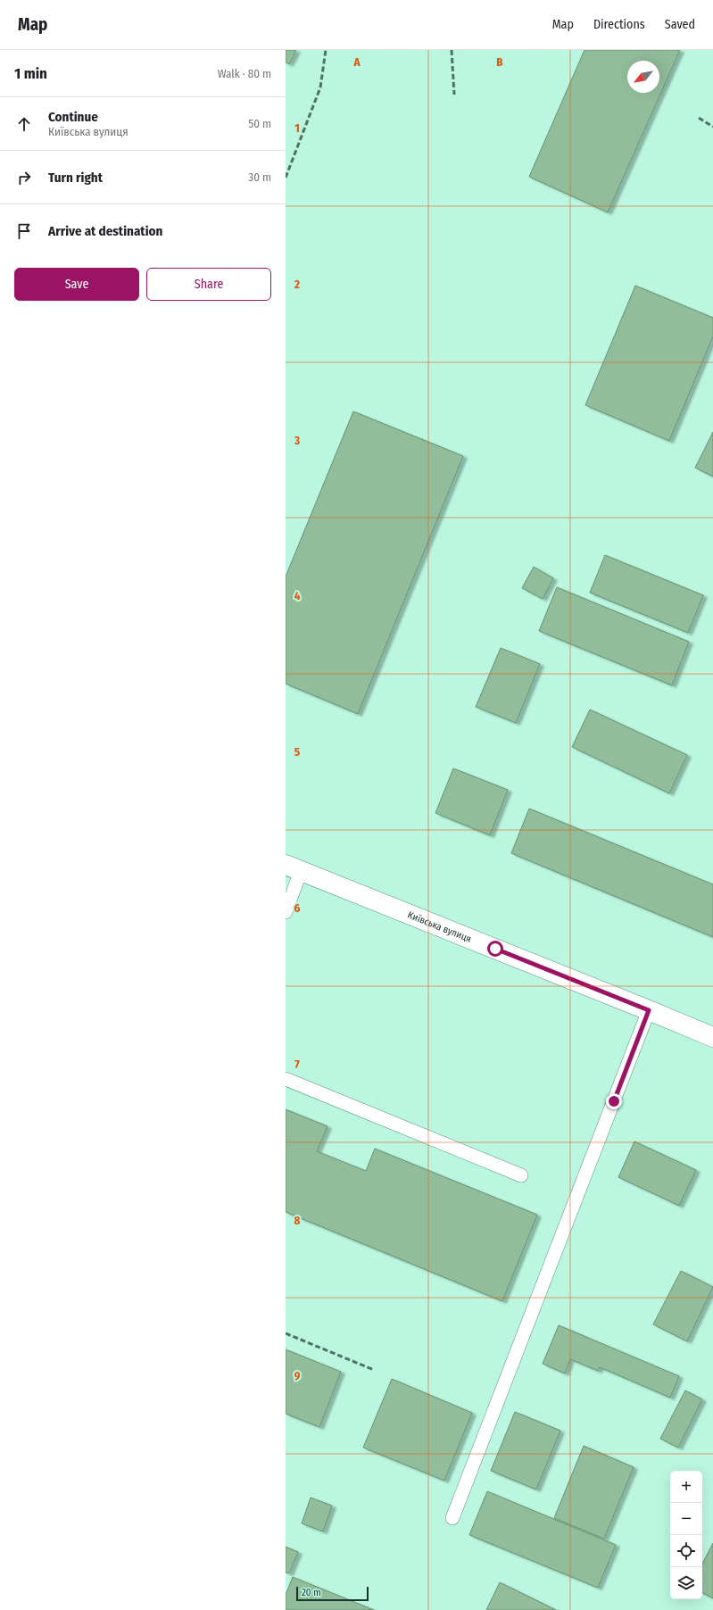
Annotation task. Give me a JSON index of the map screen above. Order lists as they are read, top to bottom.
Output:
{
  "streets": {
    "main road": ["Київська вулиця"]
  },
  "scale_bar": "20 m",
  "north": "bottom left",
  "page": {
    "header": "Map",
    "nav": ["Map", "Directions", "Saved"],
    "heading": ["1 min", "Walk · 80 m"],
    "list": [
      ["Continue", "Київська вулиця", "50 m"],
      ["Turn right", "30 m"],
      "Arrive at destination"
    ],
    "buttons": ["Save", "Share"],
    "map_buttons": ["+", "−"],
    "scale": "20 m"
  },
  "grid": {
    "columns": ["A", "B"],
    "rows": [
      "1",
      "2",
      "3",
      "4",
      "5",
      "6",
      "7",
      "8",
      "9"
    ]
  }
}
